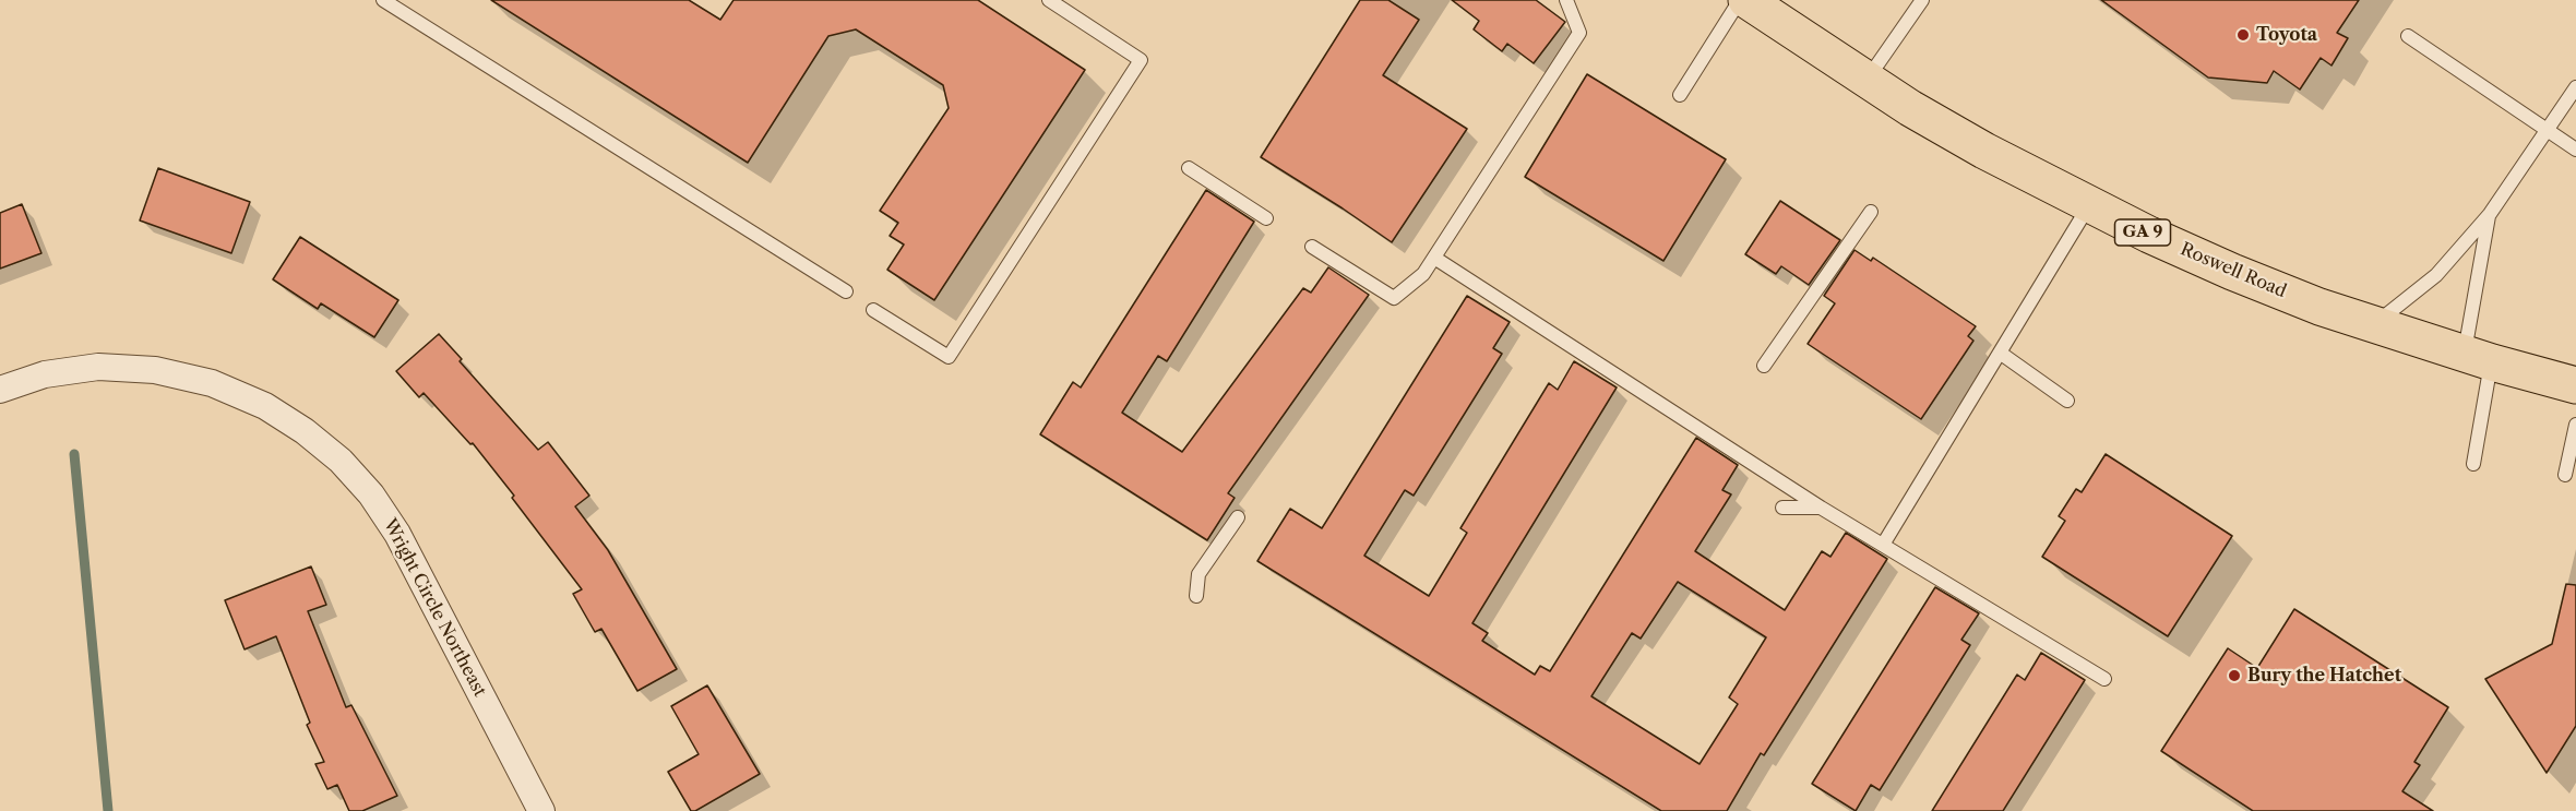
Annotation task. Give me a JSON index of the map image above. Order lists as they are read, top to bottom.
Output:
{
  "streets": {
    "main road": ["GA 9", "Roswell Road"],
    "street": ["Wright Circle Northeast"]
  },
  "places": ["Toyota", "Bury the Hatchet"]
}
